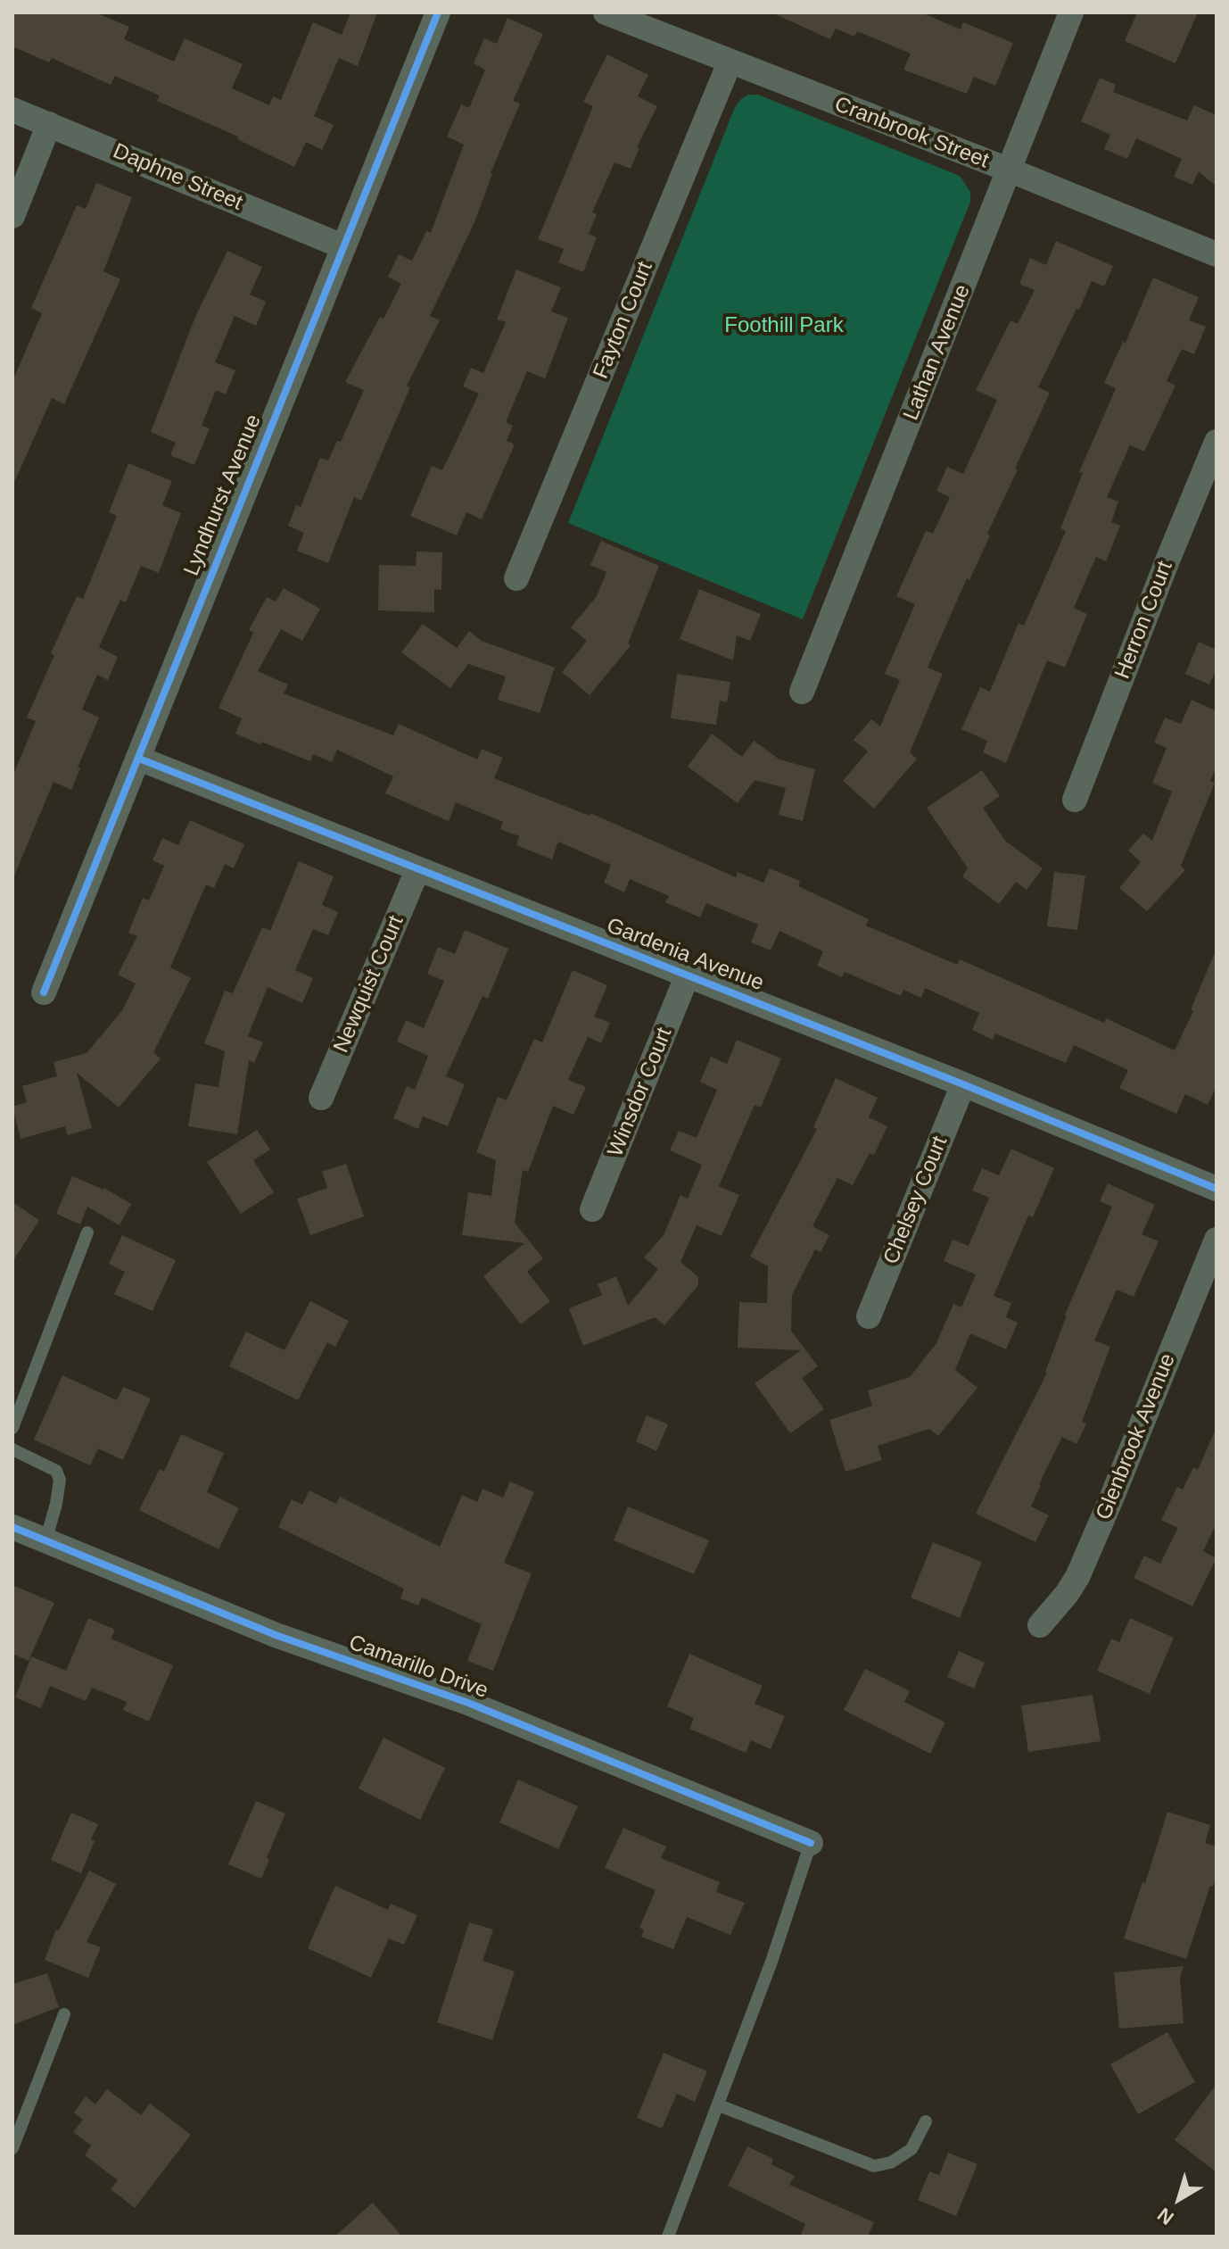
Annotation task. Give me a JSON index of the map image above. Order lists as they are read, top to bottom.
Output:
{
  "streets": {
    "street": [
      "Cranbrook Street",
      "Daphne Street",
      "Fayton Court",
      "Lathan Avenue",
      "Lyndhurst Avenue",
      "Herron Court",
      "Gardenia Avenue",
      "Newquist Court",
      "Winsdor Court",
      "Chelsey Court",
      "Glenbrook Avenue",
      "Camarillo Drive"
    ]
  },
  "crossings": [
    ["Cranbrook Street", "Fayton Court"],
    ["Cranbrook Street", "Lathan Avenue"],
    ["Daphne Street", "Lyndhurst Avenue"],
    ["Lyndhurst Avenue", "Gardenia Avenue"],
    ["Gardenia Avenue", "Newquist Court"],
    ["Gardenia Avenue", "Winsdor Court"],
    ["Gardenia Avenue", "Chelsey Court"]
  ],
  "parks": ["Foothill Park"],
  "north": "bottom left"
}
